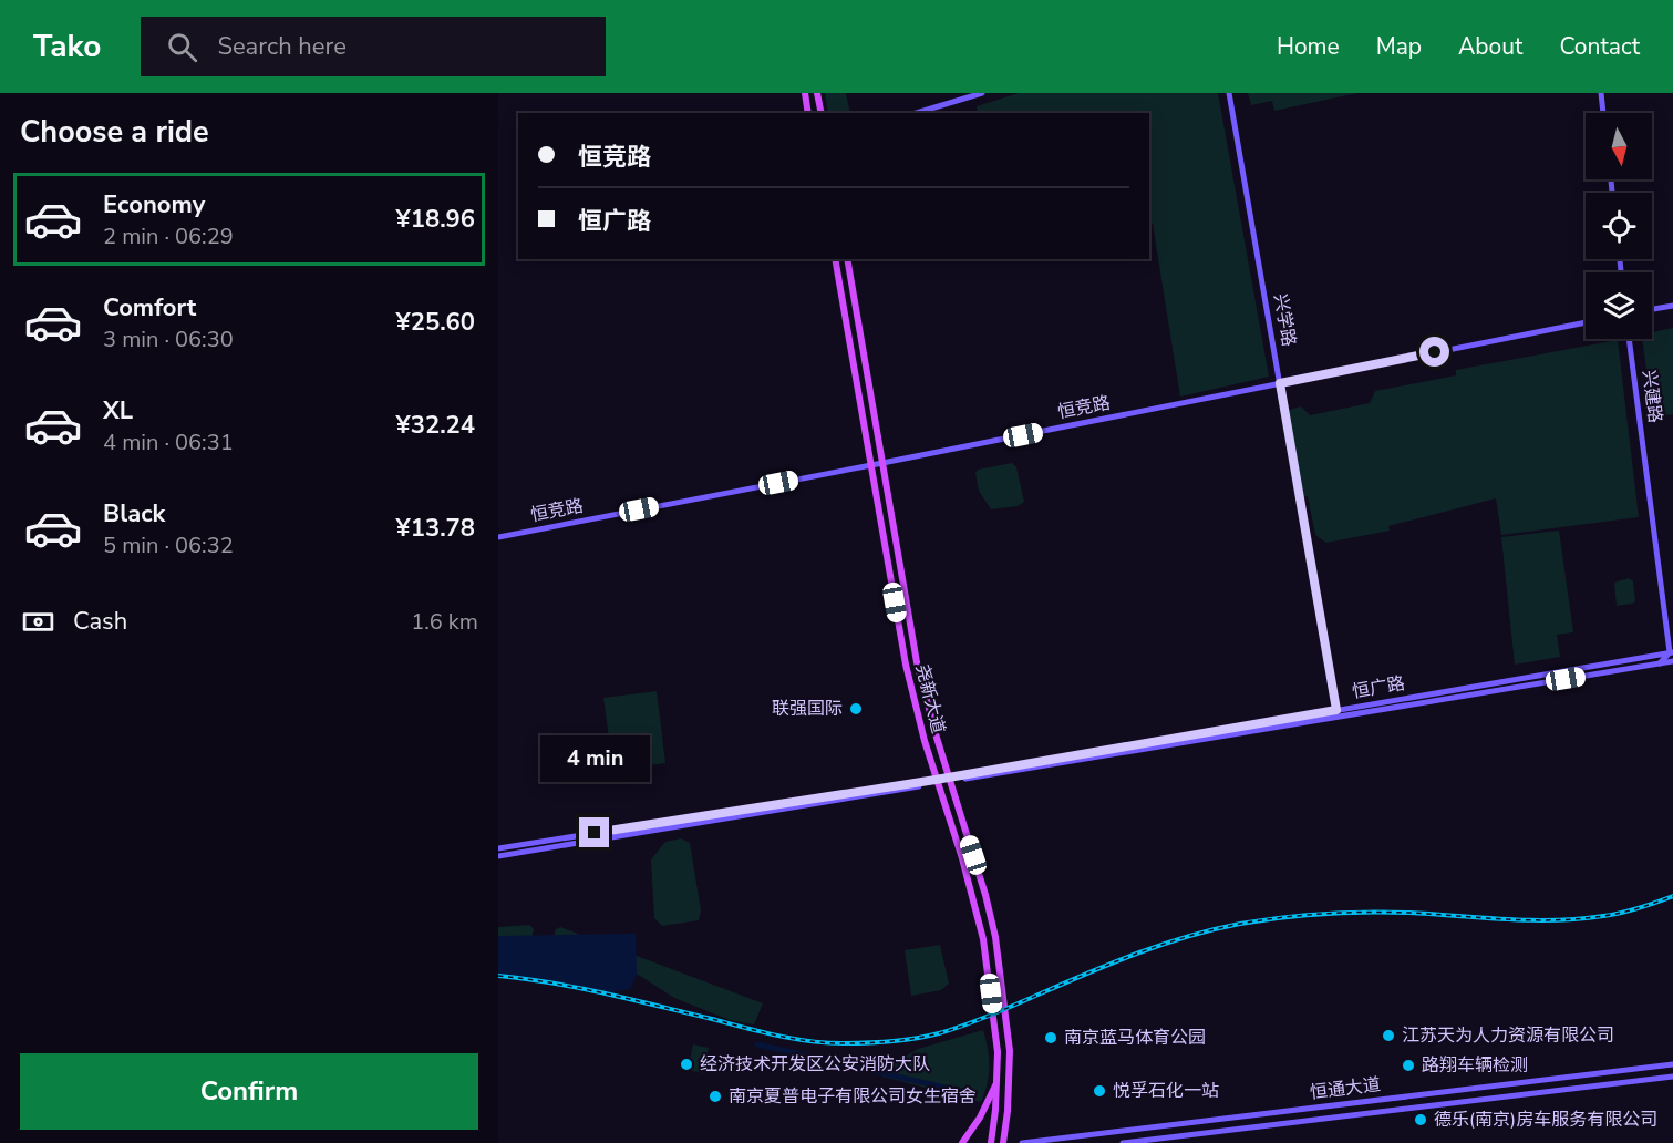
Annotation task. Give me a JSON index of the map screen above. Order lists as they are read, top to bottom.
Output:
{
  "streets": {
    "main road": ["尧新大道"],
    "street": [
      "兴学路",
      "兴建路",
      "恒竞路",
      "恒广路",
      "恒通大道"
    ]
  },
  "crossings": [
    ["兴学路", "恒竞路"],
    ["兴学路", "恒广路"],
    ["兴建路", "恒广路"],
    ["恒竞路", "尧新大道"],
    ["恒广路", "尧新大道"]
  ],
  "places": [
    "联强国际",
    "江苏天为人力资源有限公司",
    "南京蓝马体育公园",
    "经济技术开发区公安消防大队",
    "路翔车辆检测",
    "悦孚石化一站",
    "南京夏普电子有限公司女生宿舍",
    "德乐(南京)房车服务有限公司"
  ],
  "north": "bottom",
  "page": {
    "header": "Tako",
    "search": "Search here",
    "nav": [
      "Home",
      "Map",
      "About",
      "Contact"
    ],
    "heading": "Choose a ride",
    "banner": ["恒竞路", "恒广路"],
    "list": [
      {
        "name": "Economy",
        "note": "2 min · 06:29",
        "value": "¥18.96"
      },
      {
        "name": "Comfort",
        "note": "3 min · 06:30",
        "value": "¥25.60"
      },
      {
        "name": "XL",
        "note": "4 min · 06:31",
        "value": "¥32.24"
      },
      {
        "name": "Black",
        "note": "5 min · 06:32",
        "value": "¥13.78"
      }
    ],
    "pay": ["Cash", "1.6 km"],
    "bubble": "4 min",
    "buttons": "Confirm"
  }
}
